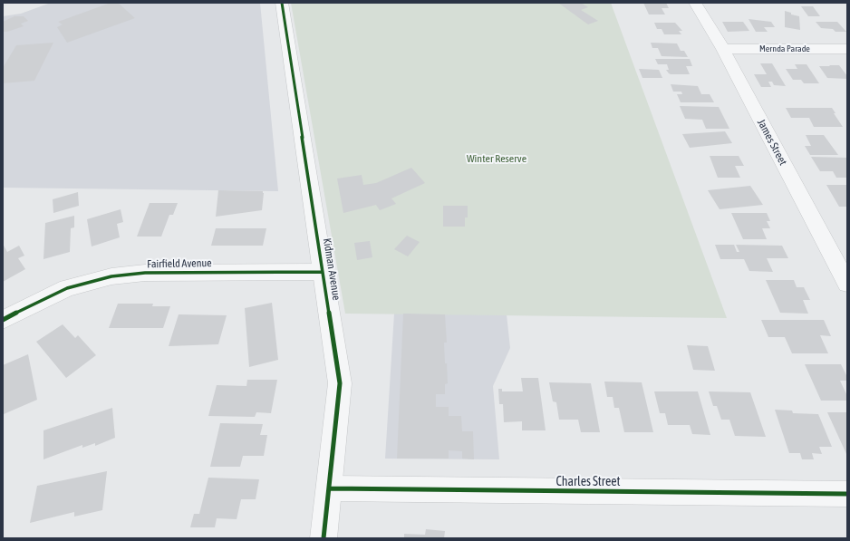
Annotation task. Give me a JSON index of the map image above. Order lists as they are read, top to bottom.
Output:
{
  "streets": {
    "street": [
      "Mernda Parade",
      "James Street",
      "Fairfield Avenue",
      "Kidman Avenue",
      "Charles Street"
    ]
  },
  "crossings": [
    ["Mernda Parade", "James Street"],
    ["Fairfield Avenue", "Kidman Avenue"],
    ["Kidman Avenue", "Charles Street"]
  ],
  "parks": ["Winter Reserve"]
}
